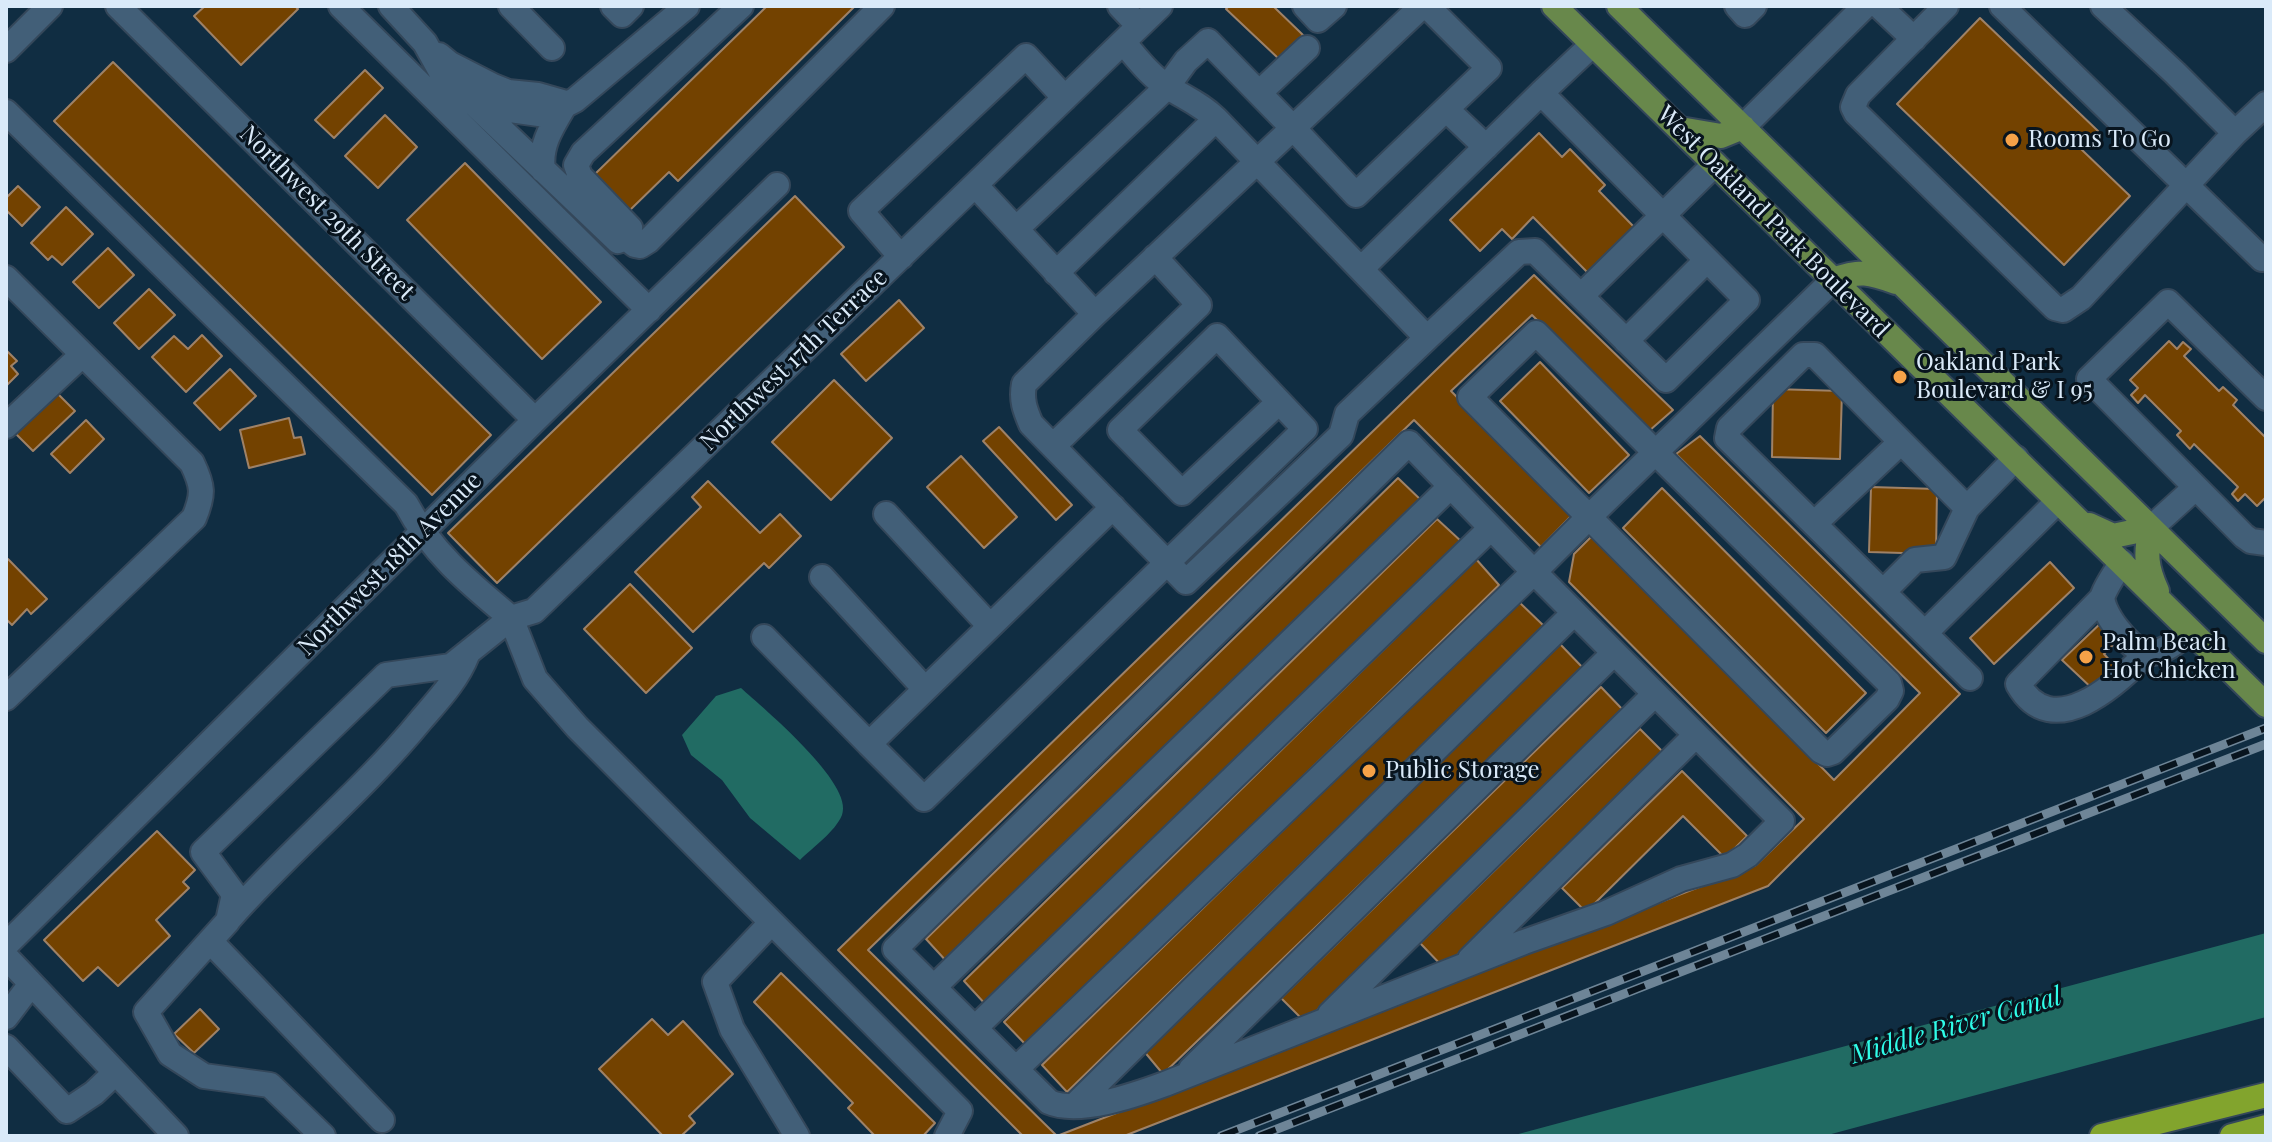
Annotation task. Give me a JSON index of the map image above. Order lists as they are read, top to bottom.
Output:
{
  "streets": {
    "main road": ["West Oakland Park Boulevard"],
    "street": ["Northwest 29th Street", "Northwest 17th Terrace", "Northwest 18th Avenue"]
  },
  "crossings": [
    ["Northwest 29th Street", "Northwest 18th Avenue"]
  ],
  "water": ["Middle River Canal"],
  "places": [
    "Rooms To Go",
    "Oakland Park Boulevard & I 95",
    "Palm Beach Hot Chicken",
    "Public Storage"
  ]
}
